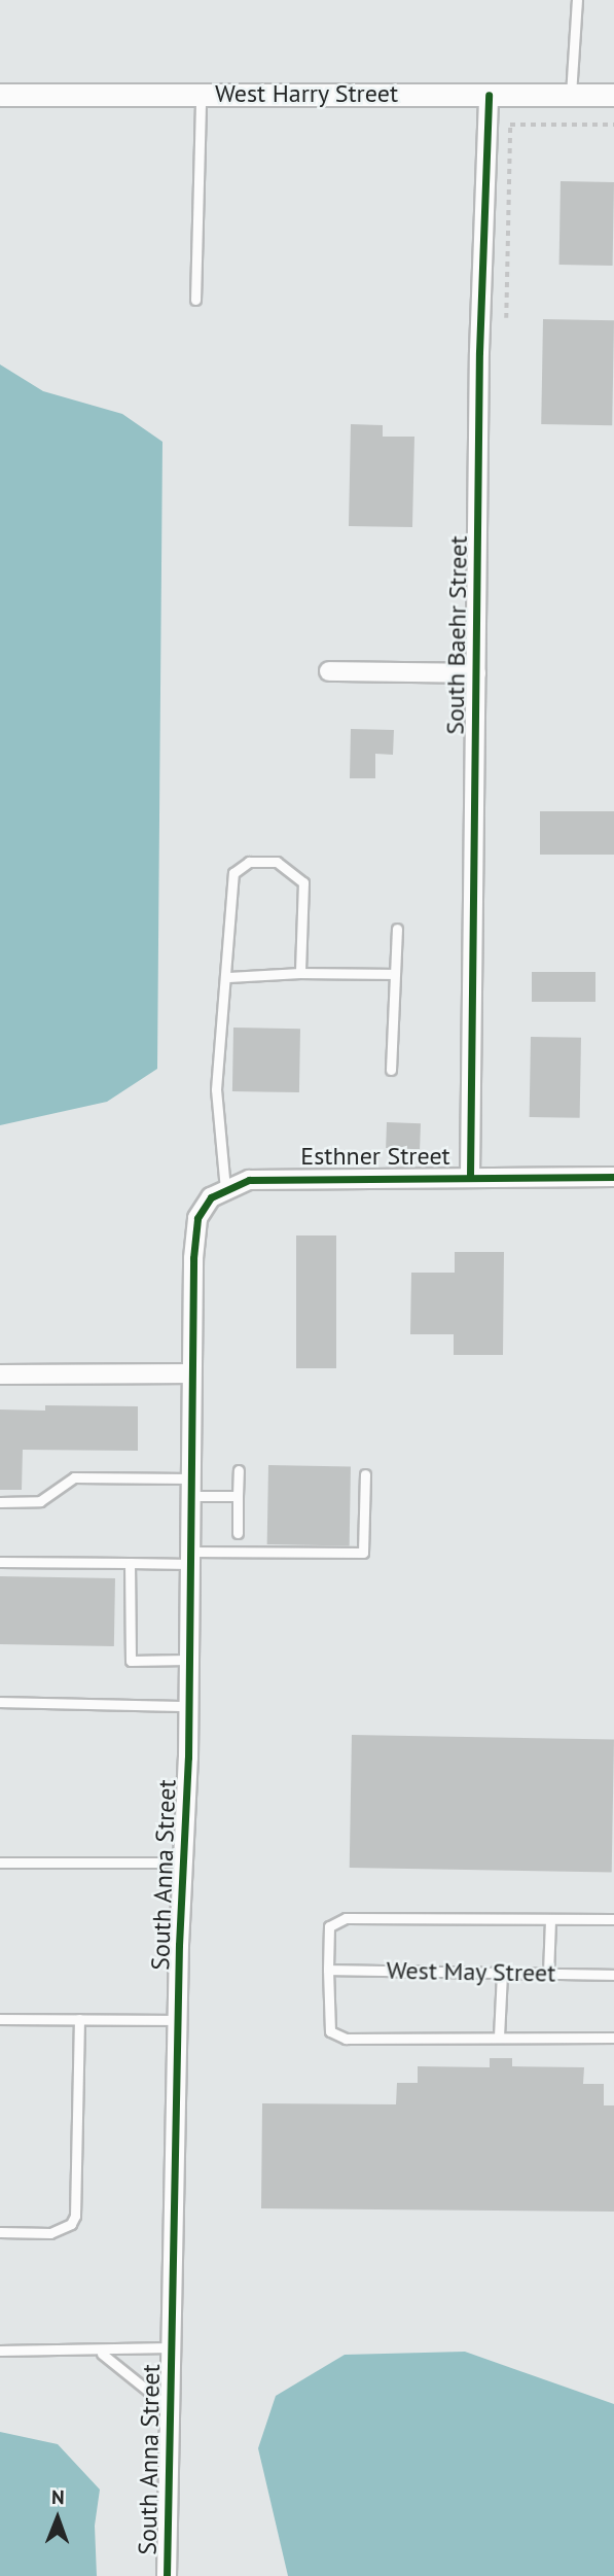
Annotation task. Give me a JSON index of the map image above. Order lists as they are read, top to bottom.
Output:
{
  "streets": {
    "street": [
      "West Harry Street",
      "South Baehr Street",
      "Esthner Street",
      "South Anna Street"
    ],
    "lane": ["West May Street"]
  },
  "crossings": [
    ["West Harry Street", "South Baehr Street"],
    ["South Baehr Street", "Esthner Street"],
    ["Esthner Street", "South Anna Street"]
  ],
  "north": "top"
}
